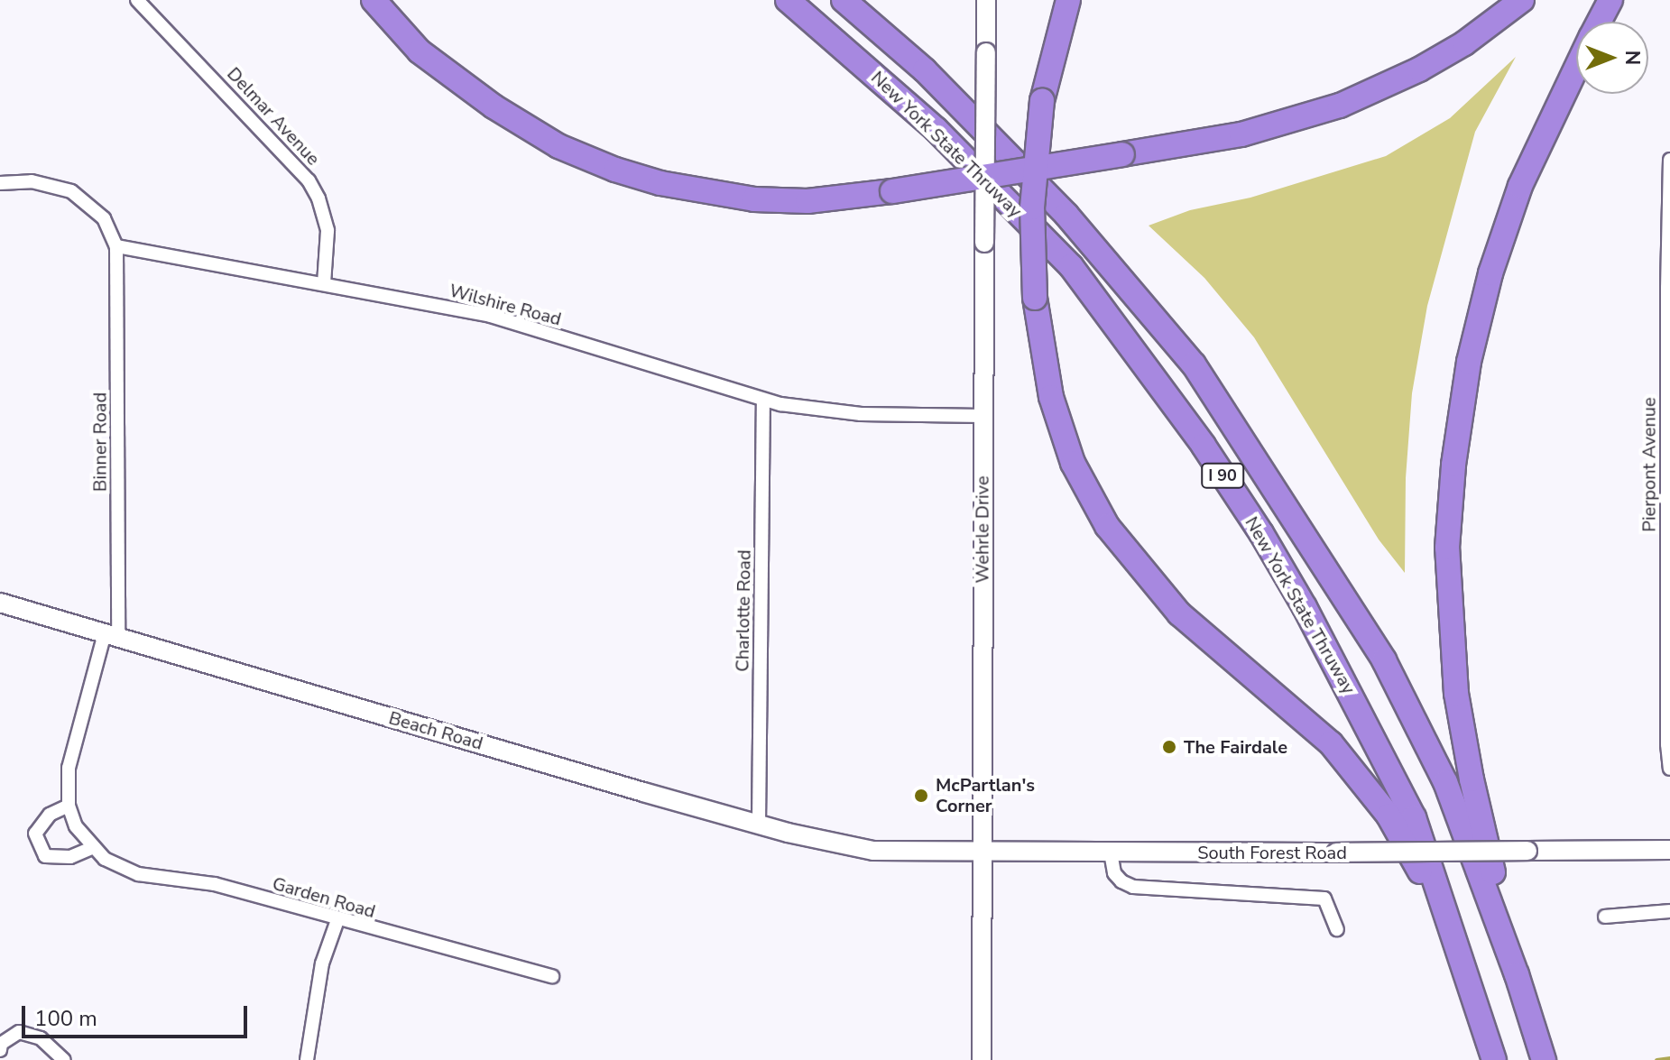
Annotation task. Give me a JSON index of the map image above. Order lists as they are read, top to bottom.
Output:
{
  "streets": {
    "highway": ["New York State Thruway", "I 90"],
    "street": [
      "Delmar Avenue",
      "Wilshire Road",
      "Binner Road",
      "Pierpont Avenue",
      "Wehrle Drive",
      "Charlotte Road",
      "Beach Road",
      "South Forest Road",
      "Garden Road"
    ]
  },
  "crossings": [
    ["Delmar Avenue", "Wilshire Road"],
    ["Wilshire Road", "Binner Road"],
    ["Wilshire Road", "Wehrle Drive"],
    ["Wilshire Road", "Charlotte Road"],
    ["Binner Road", "Beach Road"],
    ["Binner Road", "Garden Road"],
    ["Wehrle Drive", "South Forest Road"],
    ["Charlotte Road", "Beach Road"],
    ["Beach Road", "South Forest Road"],
    ["Beach Road", "Garden Road"]
  ],
  "places": ["The Fairdale", "McPartlan's Corner"],
  "scale_bar": "100 m",
  "north": "right"
}
